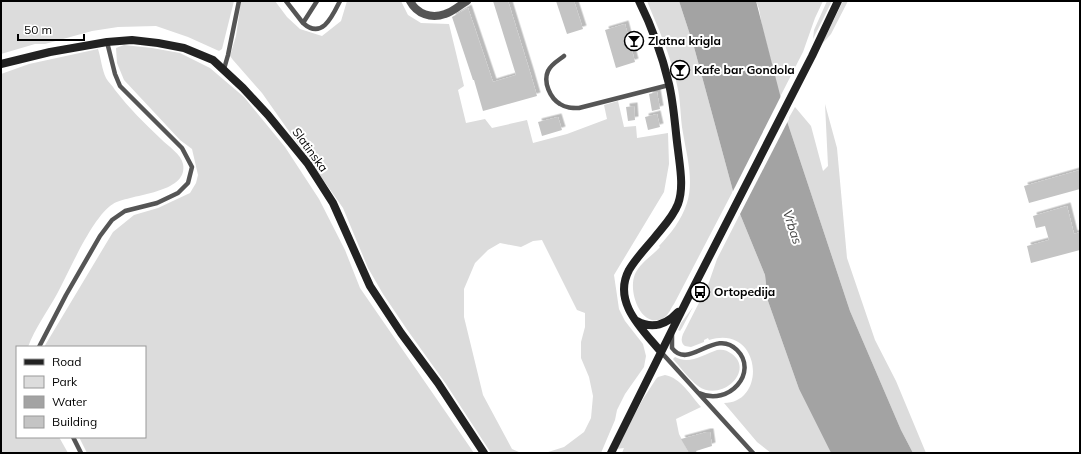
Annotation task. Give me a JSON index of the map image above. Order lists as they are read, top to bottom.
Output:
{
  "streets": {
    "street": ["Slatinska"]
  },
  "water": ["Vrbas"],
  "places": {
    "bar": ["Zlatna krigla", "Kafe bar Gondola"],
    "bus stop": ["Ortopedija"]
  },
  "legend": [
    "Road",
    "Park",
    "Water",
    "Building"
  ],
  "scale_bar": "50 m"
}
